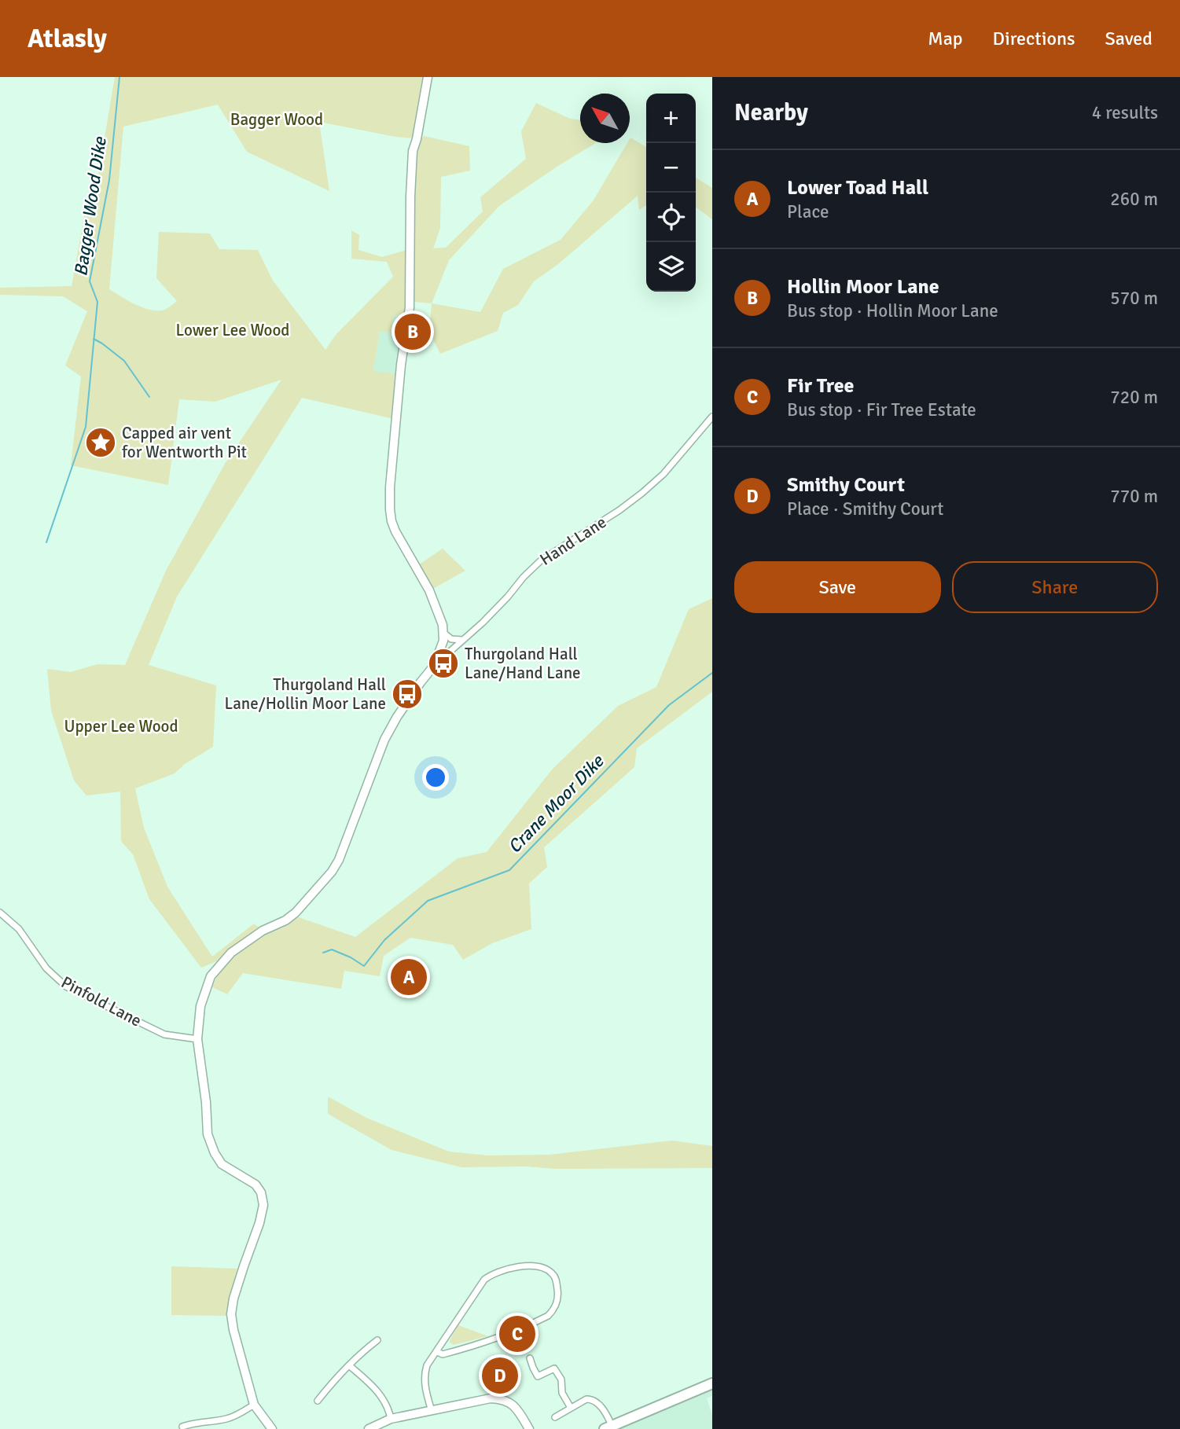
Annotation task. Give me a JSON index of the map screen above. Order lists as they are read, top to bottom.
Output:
{
  "streets": {
    "street": ["Hand Lane", "Pinfold Lane"]
  },
  "water": ["Bagger Wood Dike", "Crane Moor Dike"],
  "parks": ["Bagger Wood", "Lower Lee Wood", "Upper Lee Wood"],
  "places": {
    "place": ["Capped air vent for Wentworth Pit"],
    "bus stop": ["Thurgoland Hall Lane/Hand Lane", "Thurgoland Hall Lane/Hollin Moor Lane"]
  },
  "north": "top left",
  "page": {
    "header": "Atlasly",
    "nav": ["Map", "Directions", "Saved"],
    "heading": ["Nearby", "4 results"],
    "map_buttons": ["+", "−"],
    "list": [
      {
        "mark": "A",
        "name": "Lower Toad Hall",
        "note": "Place",
        "value": "260 m"
      },
      {
        "mark": "B",
        "name": "Hollin Moor Lane",
        "note": "Bus stop · Hollin Moor Lane",
        "value": "570 m"
      },
      {
        "mark": "C",
        "name": "Fir Tree",
        "note": "Bus stop · Fir Tree Estate",
        "value": "720 m"
      },
      {
        "mark": "D",
        "name": "Smithy Court",
        "note": "Place · Smithy Court",
        "value": "770 m"
      }
    ],
    "pins": [
      "B",
      "A",
      "C",
      "D"
    ],
    "buttons": ["Save", "Share"]
  }
}
